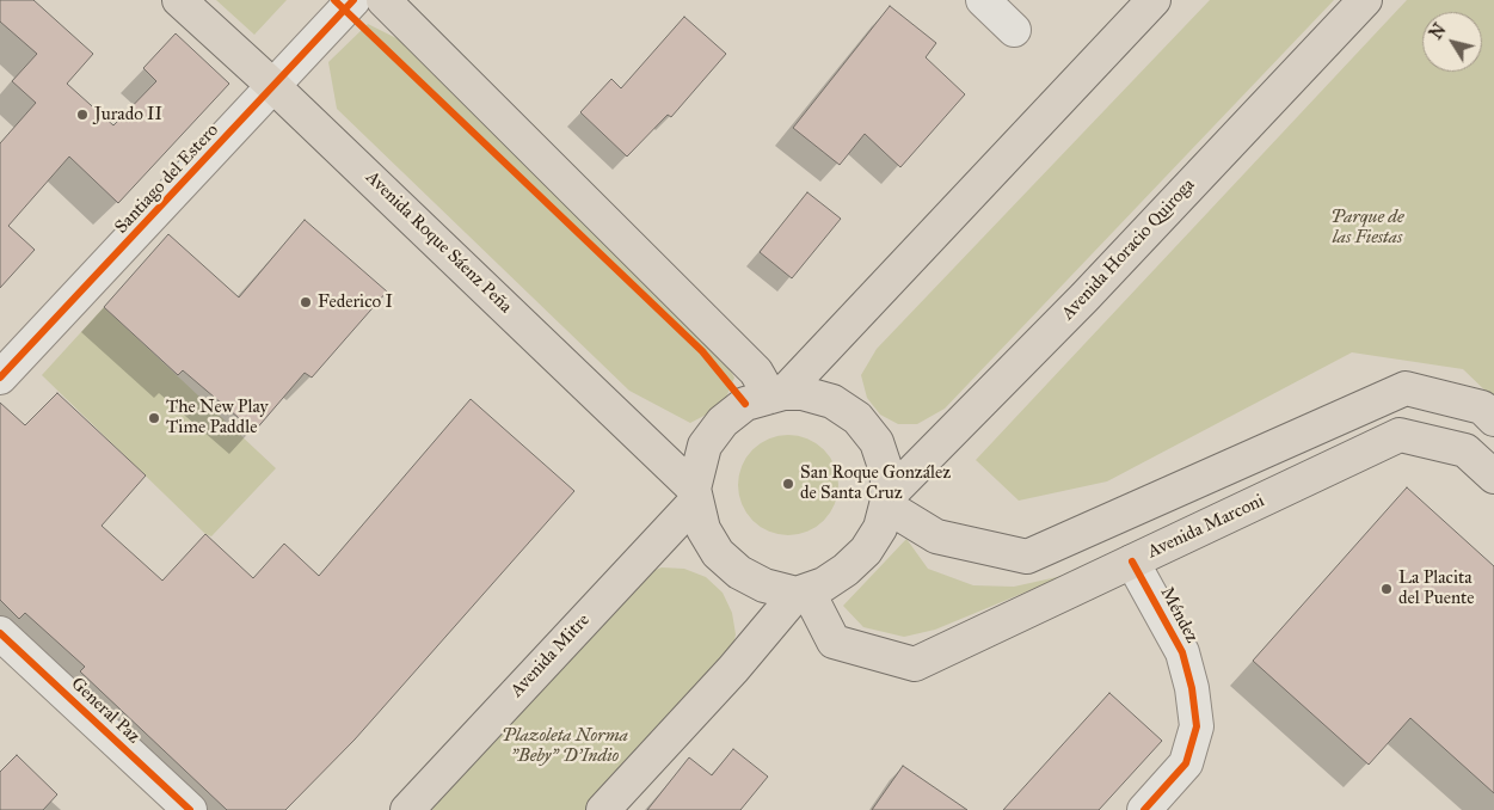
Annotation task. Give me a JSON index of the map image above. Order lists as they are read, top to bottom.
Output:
{
  "streets": {
    "main road": [
      "Avenida Roque Sáenz Peña",
      "Avenida Horacio Quiroga",
      "Avenida Marconi",
      "Avenida Mitre"
    ],
    "street": ["Santiago del Estero", "Méndez", "General Paz"]
  },
  "crossings": [
    ["Santiago del Estero", "Avenida Roque Sáenz Peña"],
    ["Avenida Roque Sáenz Peña", "Avenida Horacio Quiroga"],
    ["Avenida Roque Sáenz Peña", "Avenida Marconi"],
    ["Avenida Roque Sáenz Peña", "Avenida Mitre"],
    ["Avenida Horacio Quiroga", "Avenida Marconi"],
    ["Avenida Horacio Quiroga", "Avenida Mitre"],
    ["Avenida Marconi", "Méndez"],
    ["Avenida Marconi", "Avenida Mitre"]
  ],
  "parks": ["Parque de las Fiestas", "Plazoleta Norma \"Beby\" D'Indio"],
  "places": [
    "Jurado II",
    "Federico I",
    "The New Play Time Paddle",
    "San Roque González de Santa Cruz",
    "La Placita del Puente"
  ],
  "north": "top left"
}
